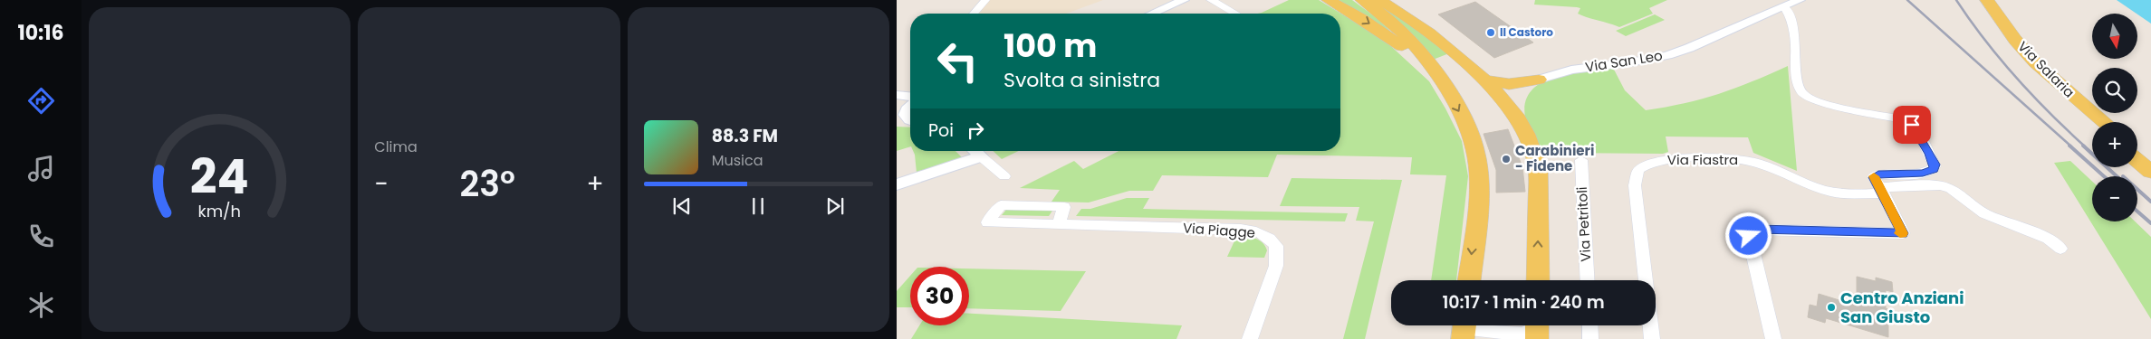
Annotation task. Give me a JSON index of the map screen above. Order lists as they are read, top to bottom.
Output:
{
  "streets": {
    "main road": ["Via Salaria"],
    "street": [
      "Via San Leo",
      "Via Fiastra",
      "Via Petritoli",
      "Via Piagge"
    ]
  },
  "places": ["Il Castoro", "Carabinieri - Fidene", "Centro Anziani San Giusto"],
  "north": "bottom",
  "page": {
    "tabs": "10:16",
    "tile": "Clima",
    "map_buttons": ["+", "−"],
    "turn": ["100 m", "Svolta a sinistra"],
    "then": "Poi",
    "song": ["88.3 FM", "Musica"],
    "heat": ["−", "23°", "+"],
    "limit": "30",
    "trip": "10:17 · 1 min · 240 m",
    "gauge": ["24", "km/h"]
  }
}
